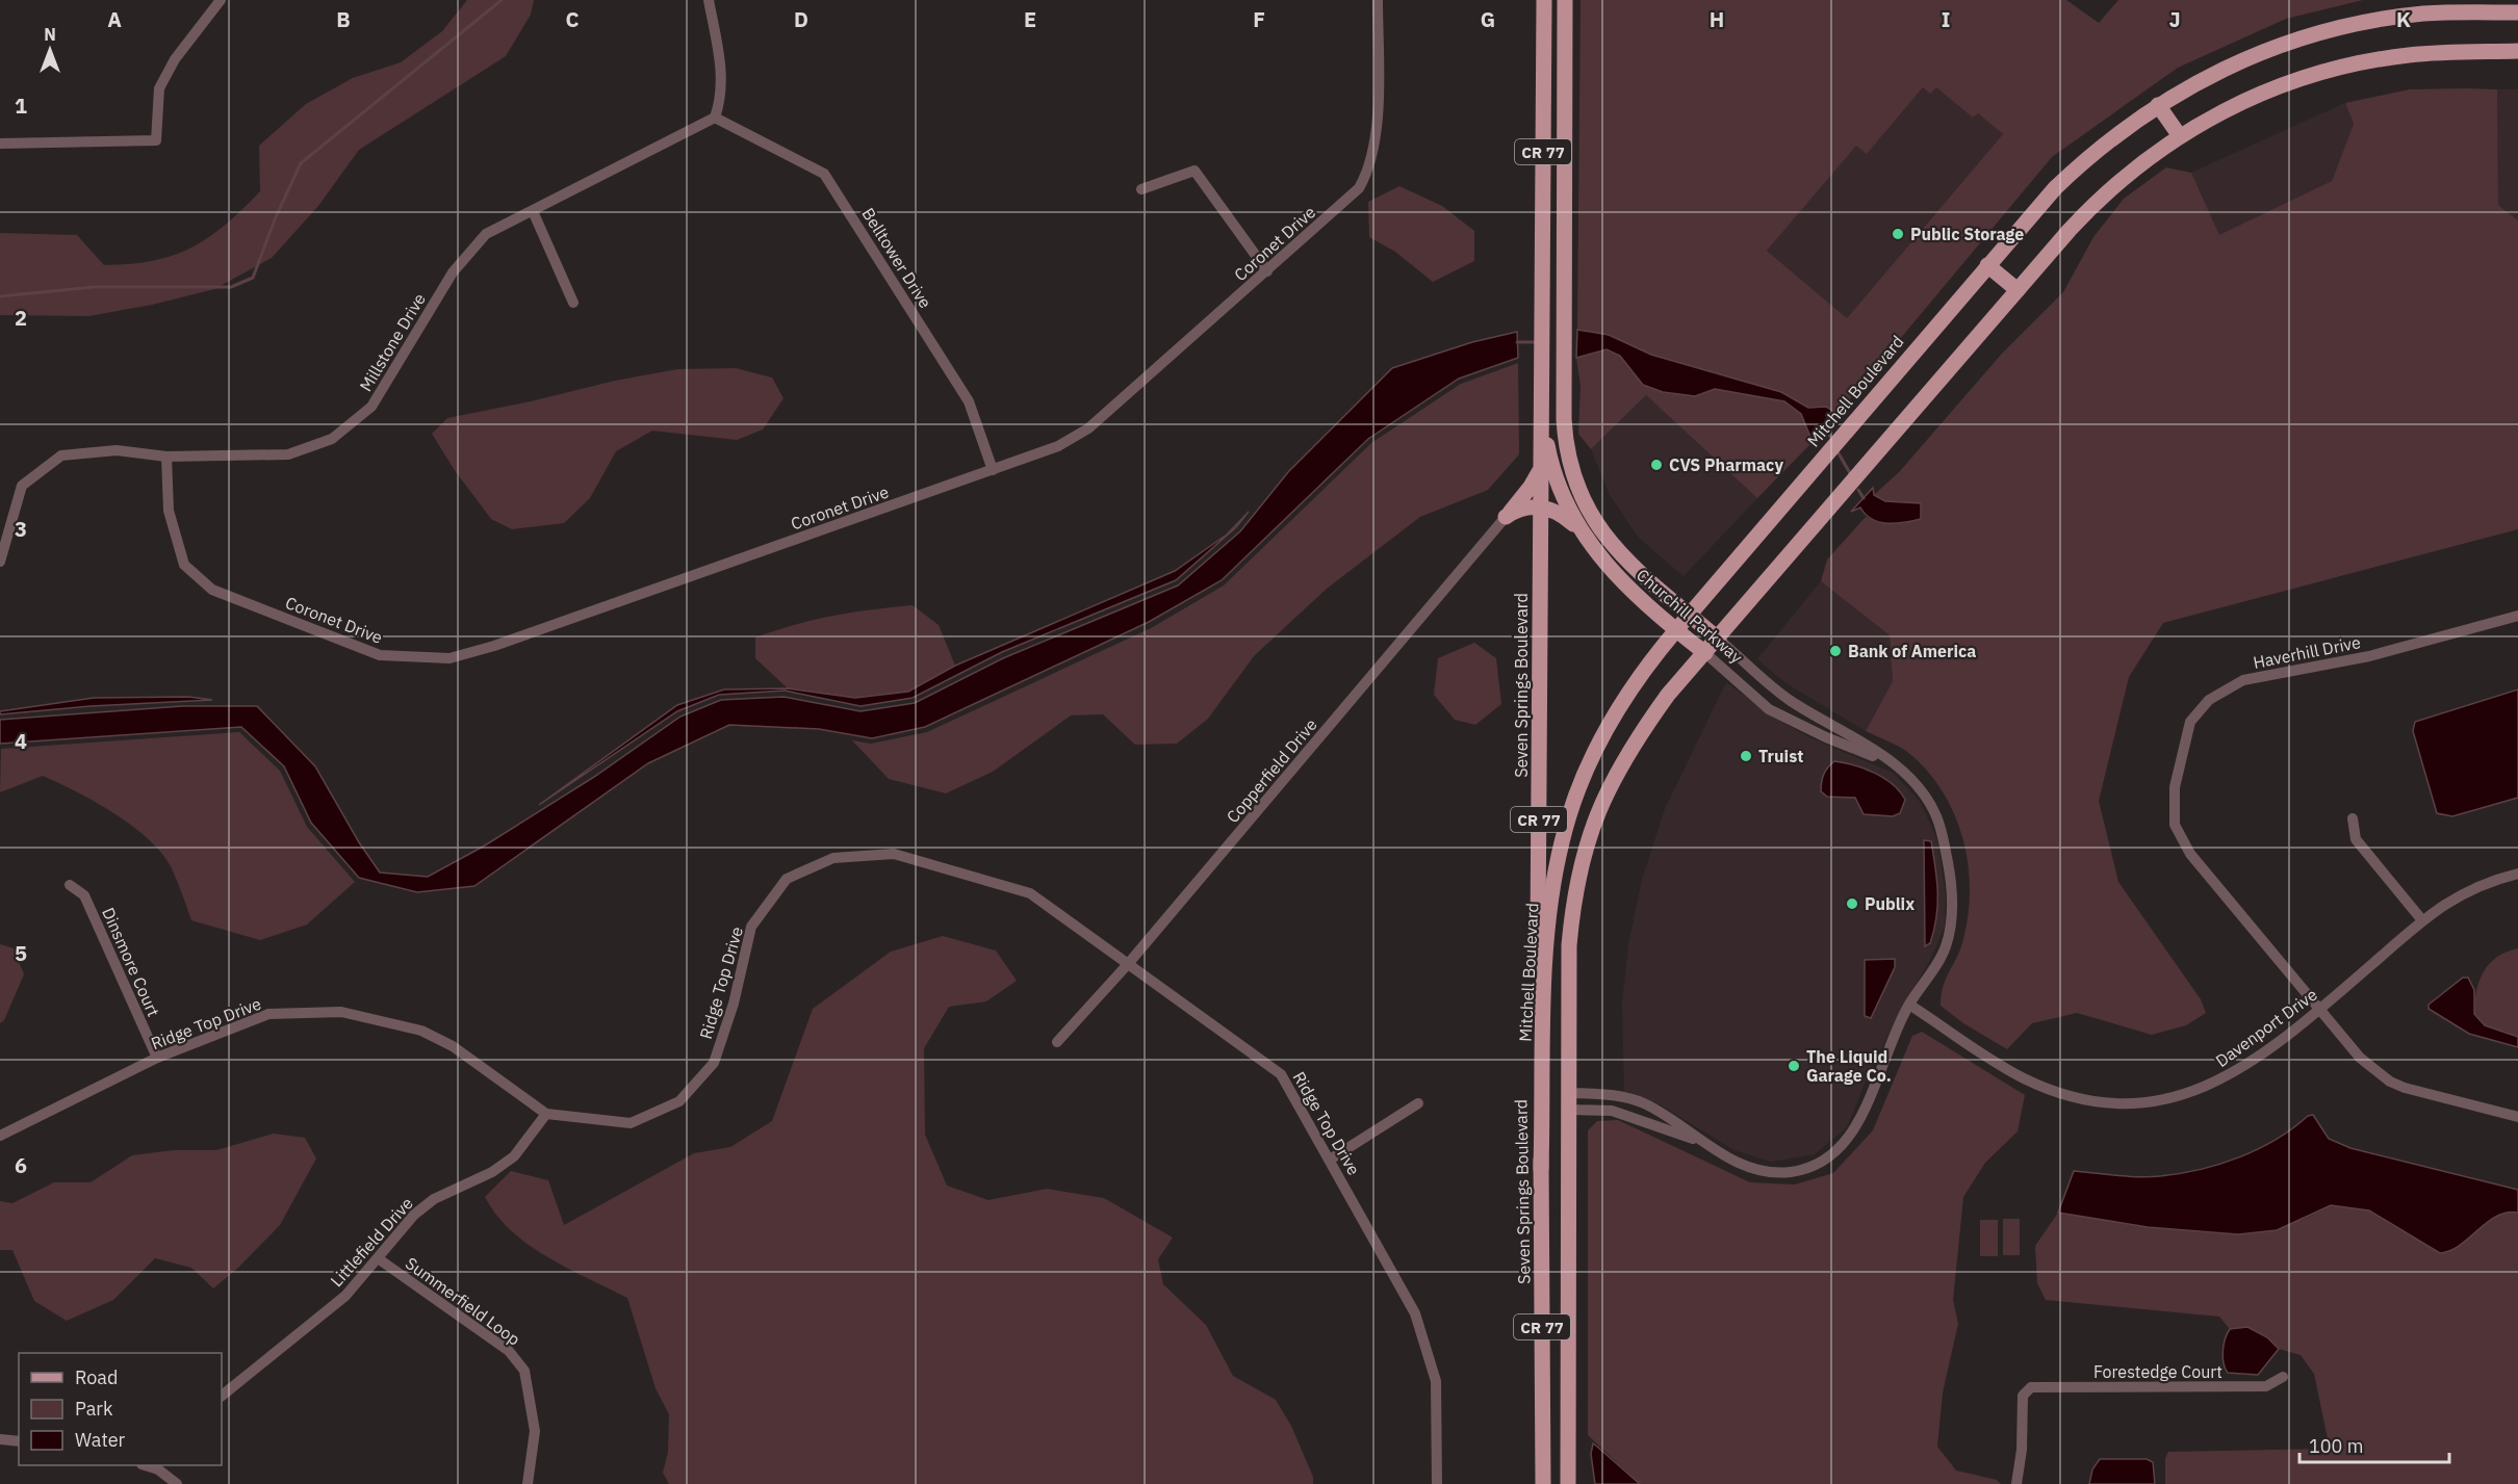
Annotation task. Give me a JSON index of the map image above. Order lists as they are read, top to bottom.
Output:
{
  "streets": {
    "main road": [
      "CR 77",
      "Mitchell Boulevard",
      "Churchill Parkway",
      "Seven Springs Boulevard"
    ],
    "street": [
      "Coronet Drive",
      "Belltower Drive",
      "Millstone Drive",
      "Haverhill Drive",
      "Copperfield Drive",
      "Dinsmore Court",
      "Ridge Top Drive",
      "Davenport Drive",
      "Littlefield Drive",
      "Summerfield Loop",
      "Forestedge Court"
    ]
  },
  "crossings": [
    ["CR 77", "Mitchell Boulevard"],
    ["CR 77", "Churchill Parkway"],
    ["Coronet Drive", "Belltower Drive"],
    ["Coronet Drive", "Millstone Drive"],
    ["Belltower Drive", "Millstone Drive"],
    ["Mitchell Boulevard", "Churchill Parkway"],
    ["Mitchell Boulevard", "Seven Springs Boulevard"],
    ["Churchill Parkway", "Seven Springs Boulevard"],
    ["Churchill Parkway", "Davenport Drive"],
    ["Haverhill Drive", "Davenport Drive"],
    ["Copperfield Drive", "Ridge Top Drive"],
    ["Dinsmore Court", "Ridge Top Drive"],
    ["Ridge Top Drive", "Littlefield Drive"],
    ["Littlefield Drive", "Summerfield Loop"]
  ],
  "places": [
    "Public Storage",
    "CVS Pharmacy",
    "Bank of America",
    "Truist",
    "Publix",
    "The Liquid Garage Co."
  ],
  "legend": ["Road", "Park", "Water"],
  "scale_bar": "100 m",
  "north": "top",
  "grid": {
    "columns": [
      "A",
      "B",
      "C",
      "D",
      "E",
      "F",
      "G",
      "H",
      "I",
      "J",
      "K"
    ],
    "rows": [
      "1",
      "2",
      "3",
      "4",
      "5",
      "6"
    ]
  }
}
